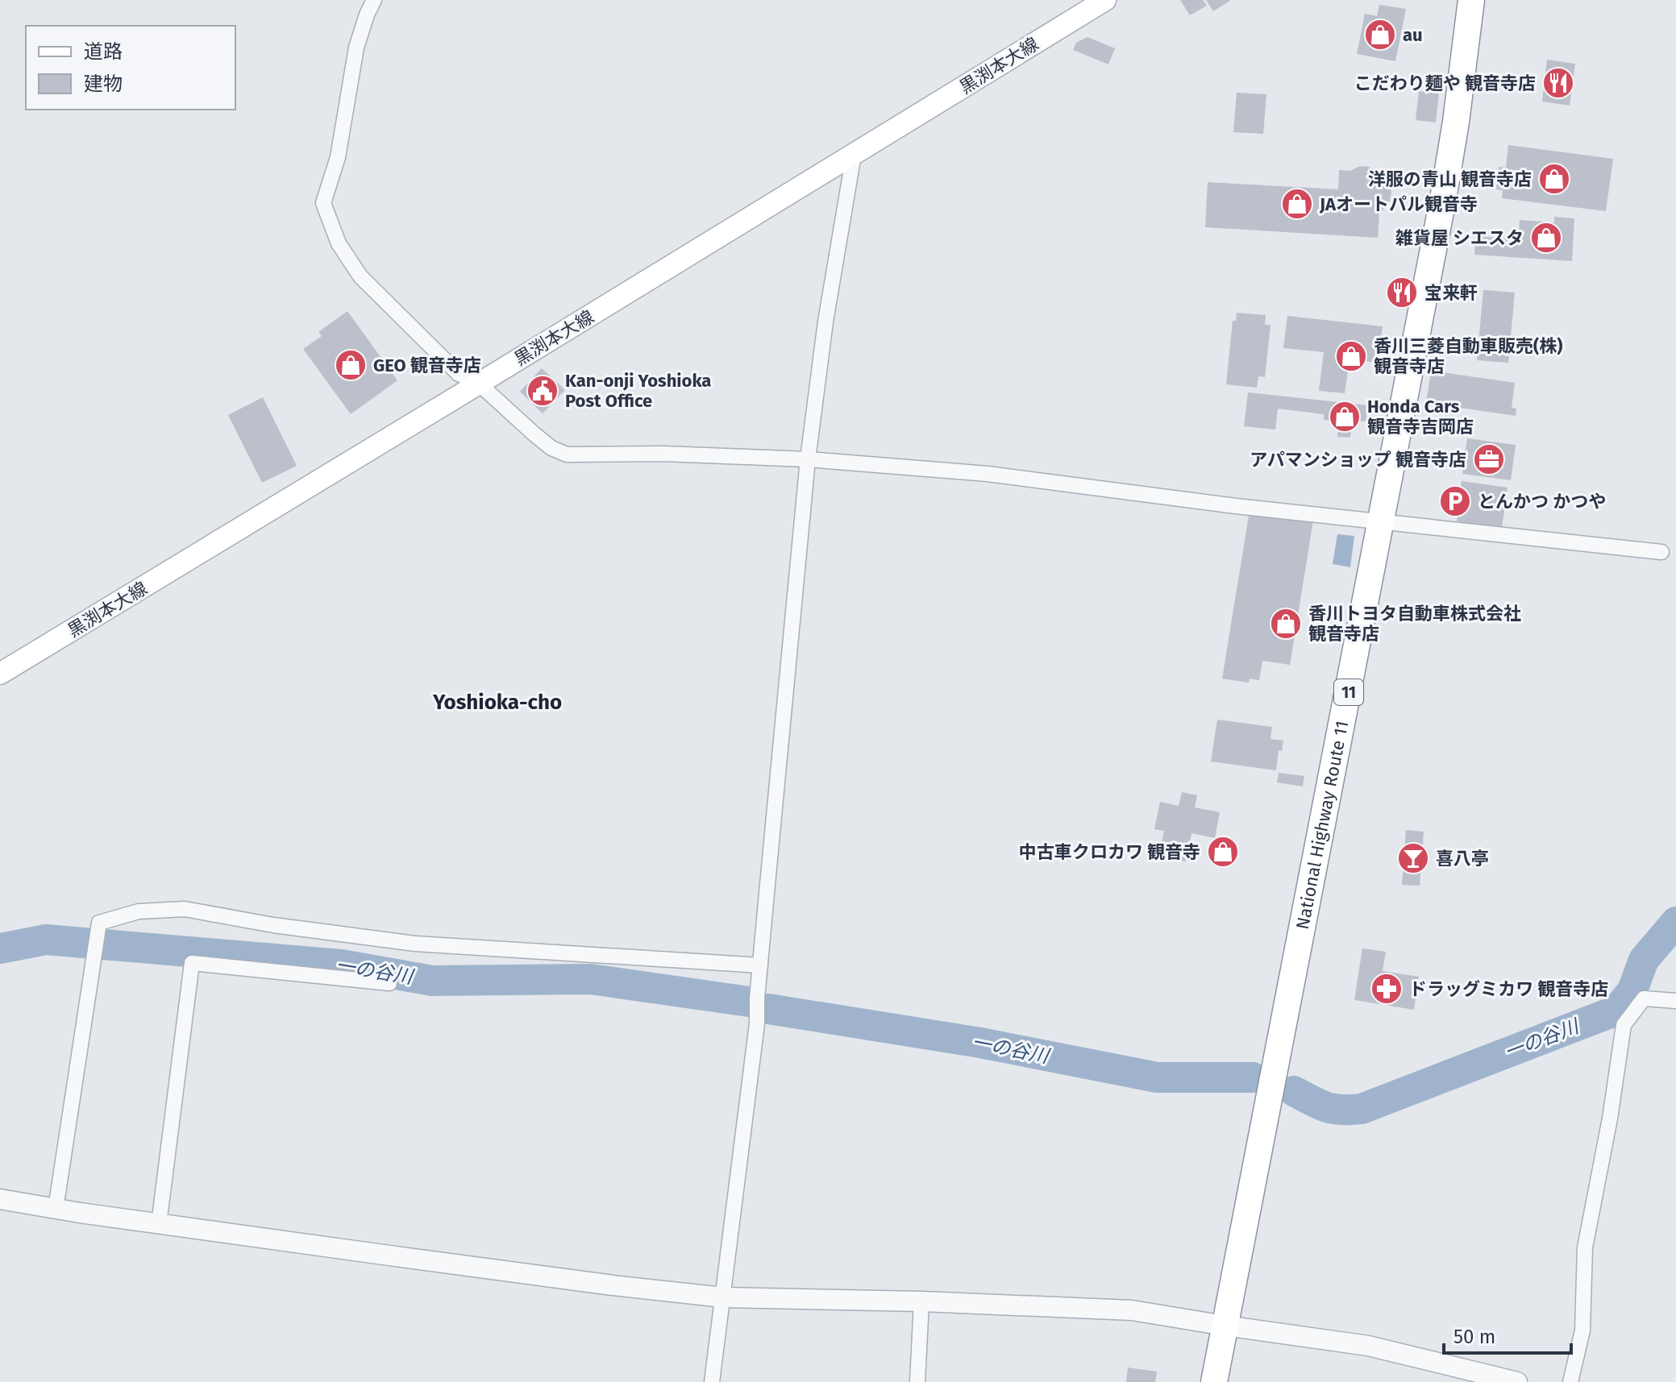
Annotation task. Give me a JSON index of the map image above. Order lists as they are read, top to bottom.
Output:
{
  "streets": {
    "highway": ["11", "National Highway Route 11"],
    "main road": ["黒渕本大線"]
  },
  "districts": ["Yoshioka-cho"],
  "water": ["一の谷川"],
  "places": {
    "shop": [
      "au",
      "洋服の青山 観音寺店",
      "JAオートパル観音寺",
      "雑貨屋 シエスタ",
      "香川三菱自動車販売(株) 観音寺店",
      "GEO 観音寺店",
      "Honda Cars 観音寺吉岡店",
      "香川トヨタ自動車株式会社 観音寺店",
      "中古車クロカワ 観音寺"
    ],
    "restaurant": ["こだわり麺や 観音寺店", "宝来軒"],
    "public building": ["Kan-onji Yoshioka Post Office"],
    "office": ["アパマンショップ 観音寺店"],
    "parking": ["とんかつ かつや"],
    "bar": ["喜八亭"],
    "pharmacy": ["ドラッグミカワ 観音寺店"]
  },
  "legend": ["道路", "建物"],
  "scale_bar": "50 m"
}
